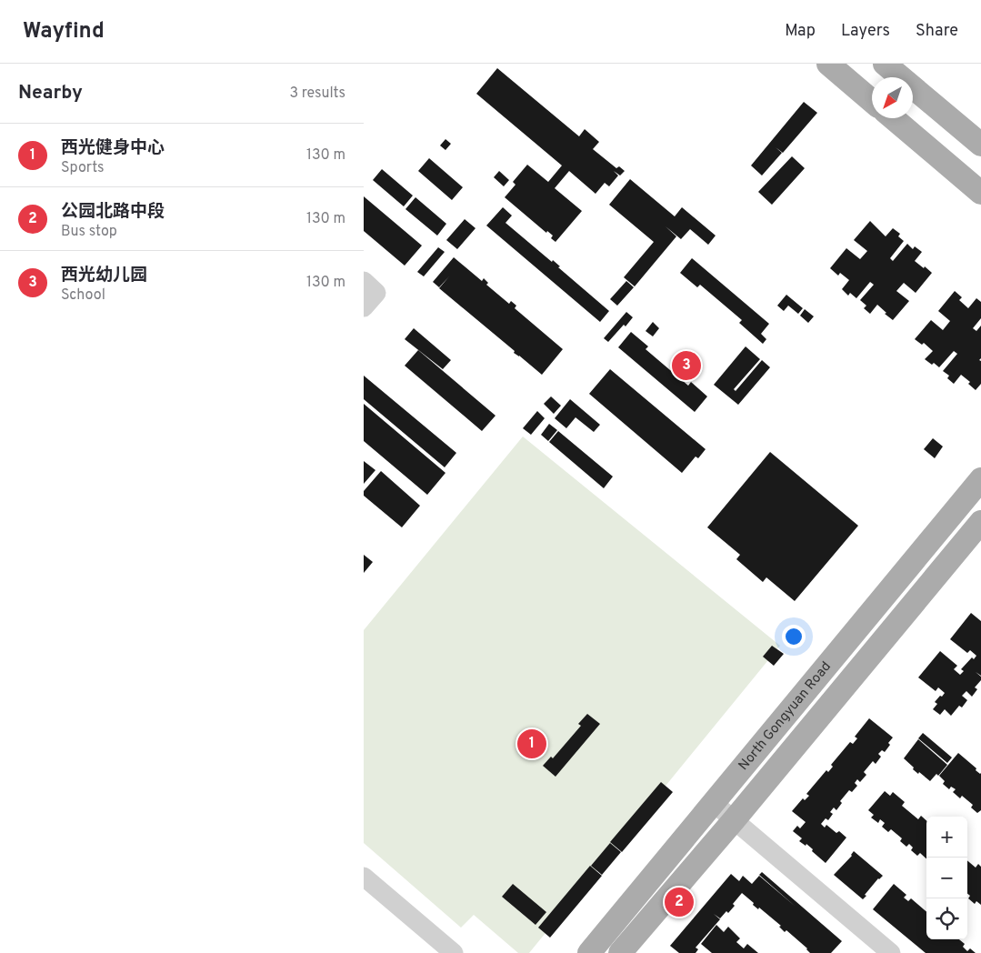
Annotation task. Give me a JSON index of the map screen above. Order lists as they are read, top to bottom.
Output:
{
  "streets": {
    "main road": ["North Gongyuan Road"]
  },
  "north": "bottom left",
  "page": {
    "header": "Wayfind",
    "nav": ["Map", "Layers", "Share"],
    "heading": ["Nearby", "3 results"],
    "list": [
      {
        "mark": "1",
        "name": "西光健身中心",
        "note": "Sports",
        "value": "130 m"
      },
      {
        "mark": "2",
        "name": "公园北路中段",
        "note": "Bus stop",
        "value": "130 m"
      },
      {
        "mark": "3",
        "name": "西光幼儿园",
        "note": "School",
        "value": "130 m"
      }
    ],
    "pins": ["3", "1", "2"],
    "map_buttons": ["+", "−"]
  }
}
